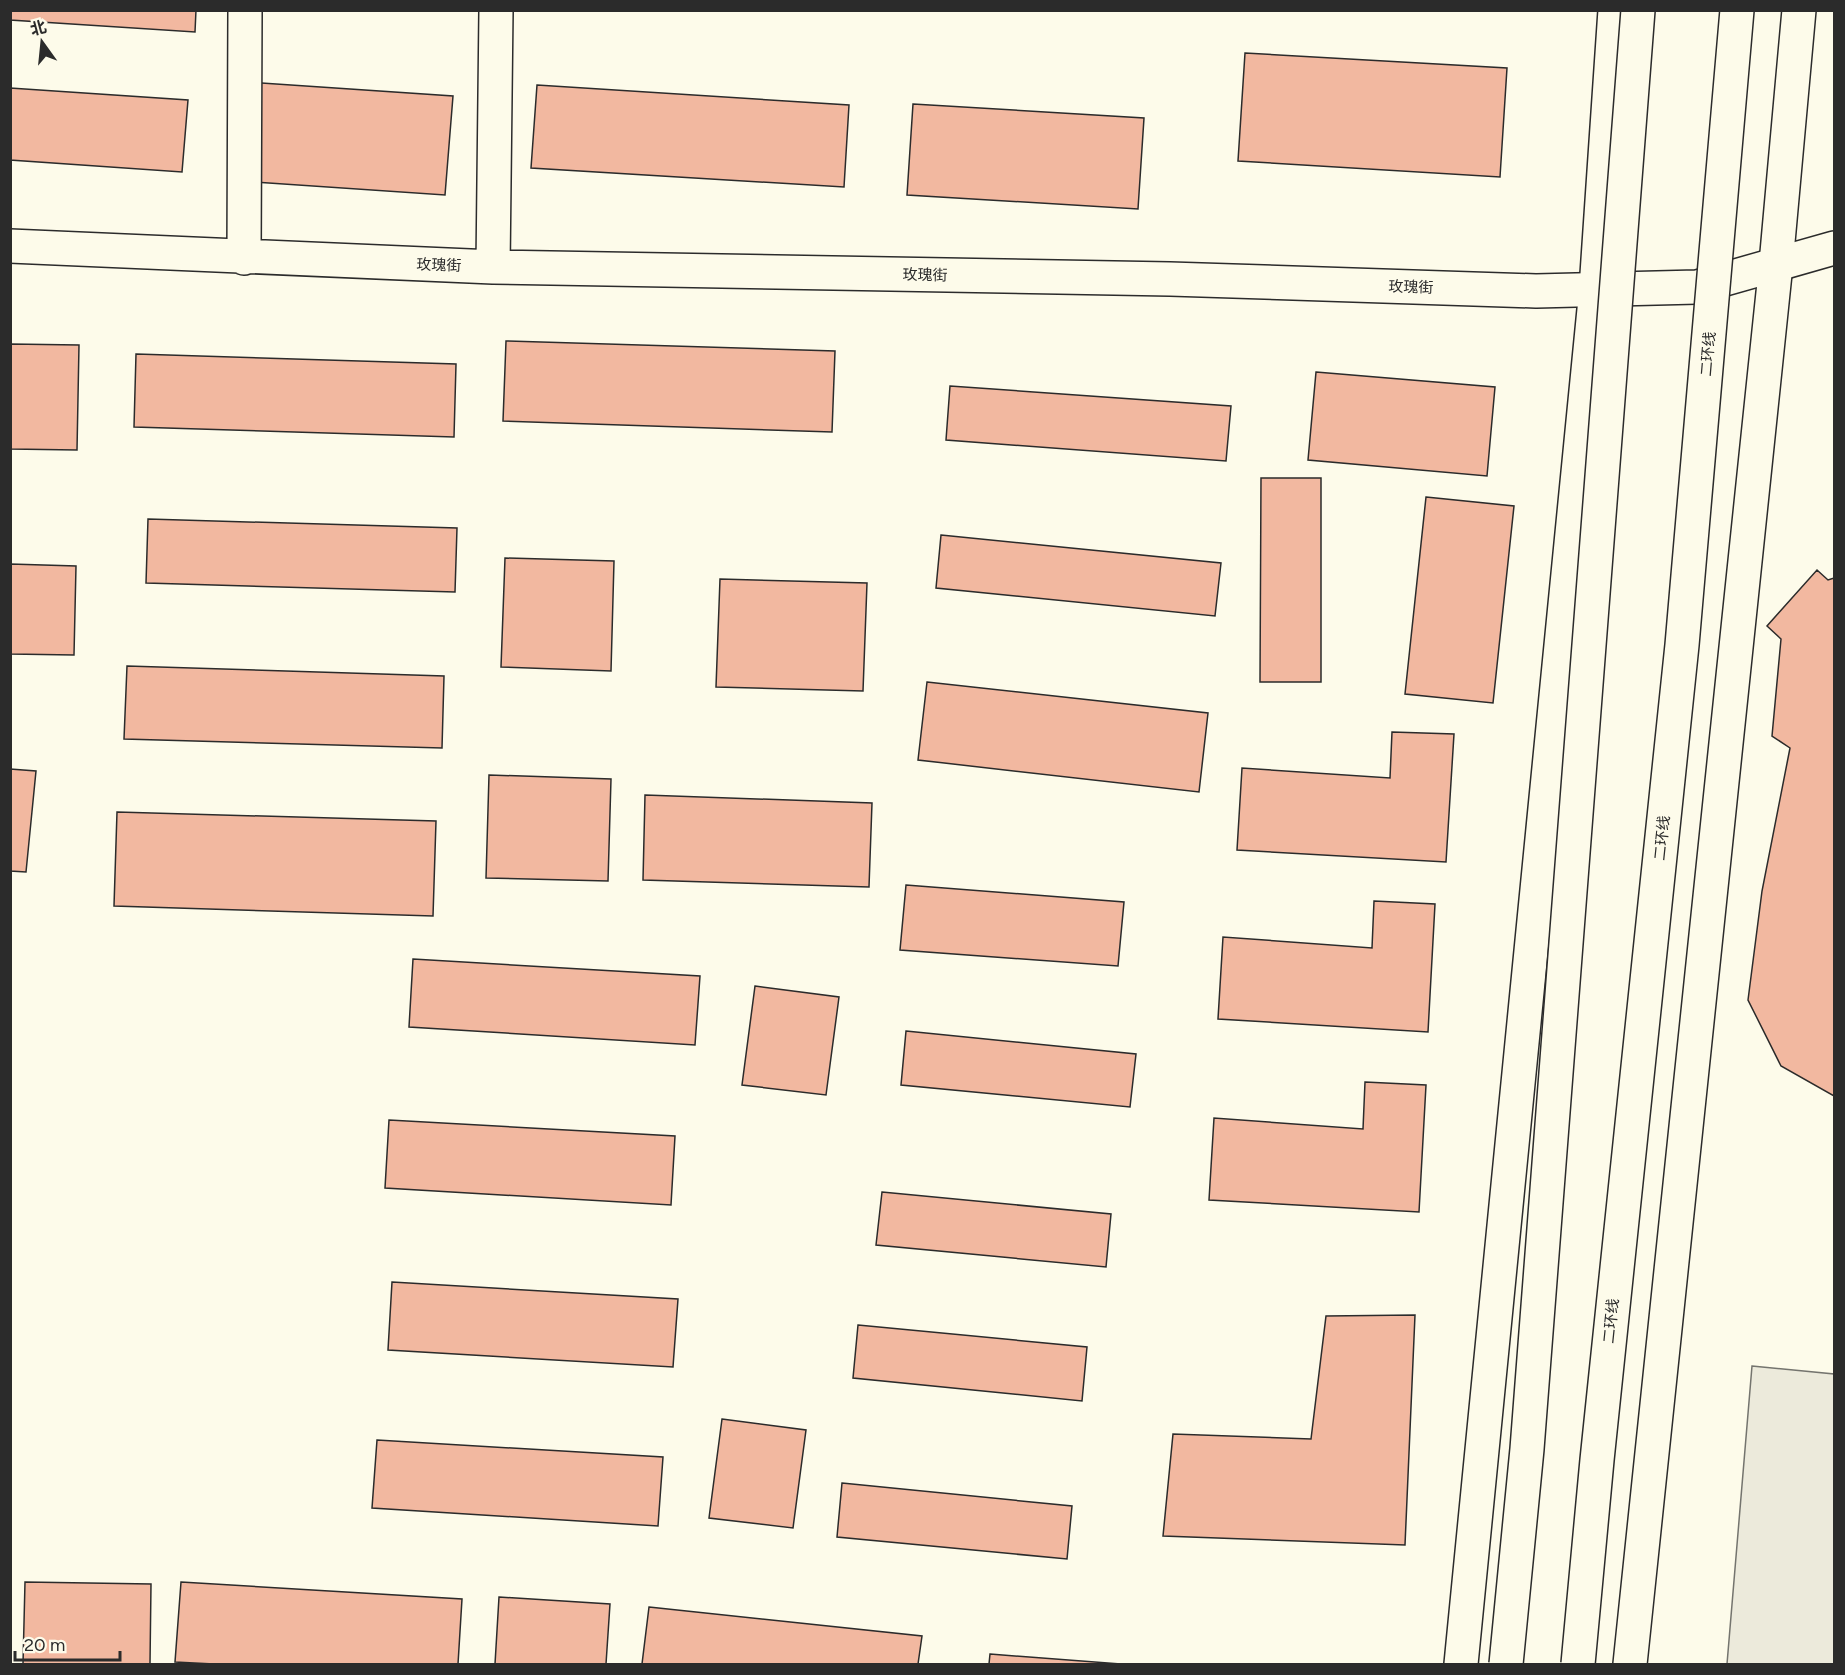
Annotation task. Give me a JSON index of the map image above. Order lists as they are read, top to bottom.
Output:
{
  "streets": {
    "main road": ["玫瑰街", "二环线"]
  },
  "scale_bar": "20 m",
  "north": "top"
}
